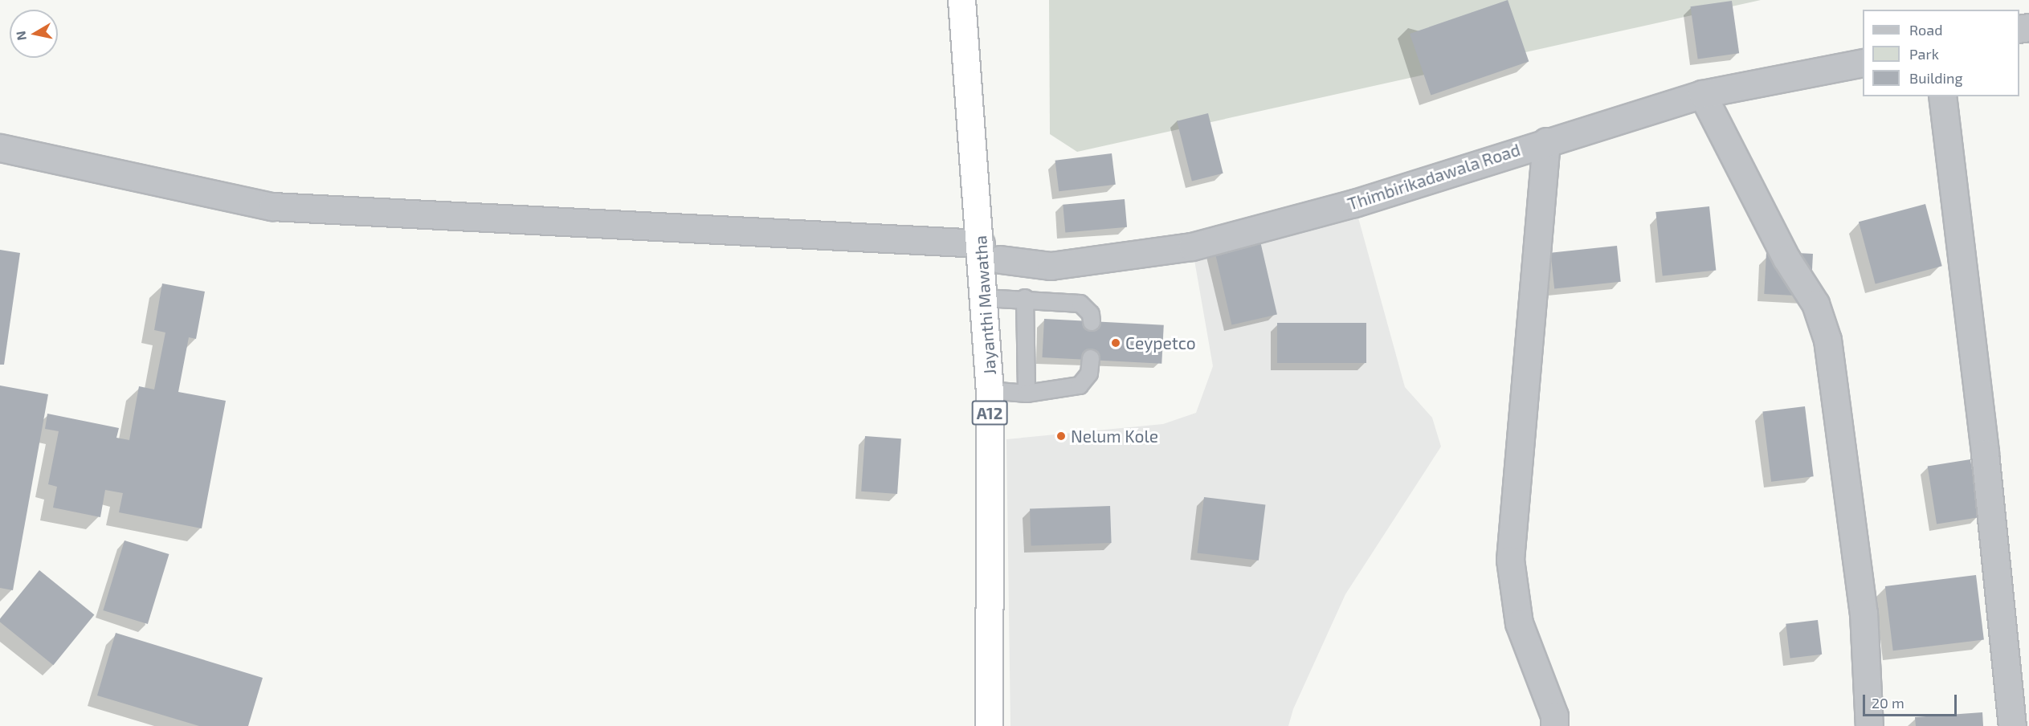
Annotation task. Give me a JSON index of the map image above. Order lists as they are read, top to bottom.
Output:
{
  "streets": {
    "highway": ["Jayanthi Mawatha", "A12"],
    "street": ["Thimbirikadawala Road"]
  },
  "crossings": [
    ["Thimbirikadawala Road", "Jayanthi Mawatha"]
  ],
  "places": ["Ceypetco", "Nelum Kole"],
  "legend": ["Road", "Park", "Building"],
  "scale_bar": "20 m",
  "north": "left"
}
